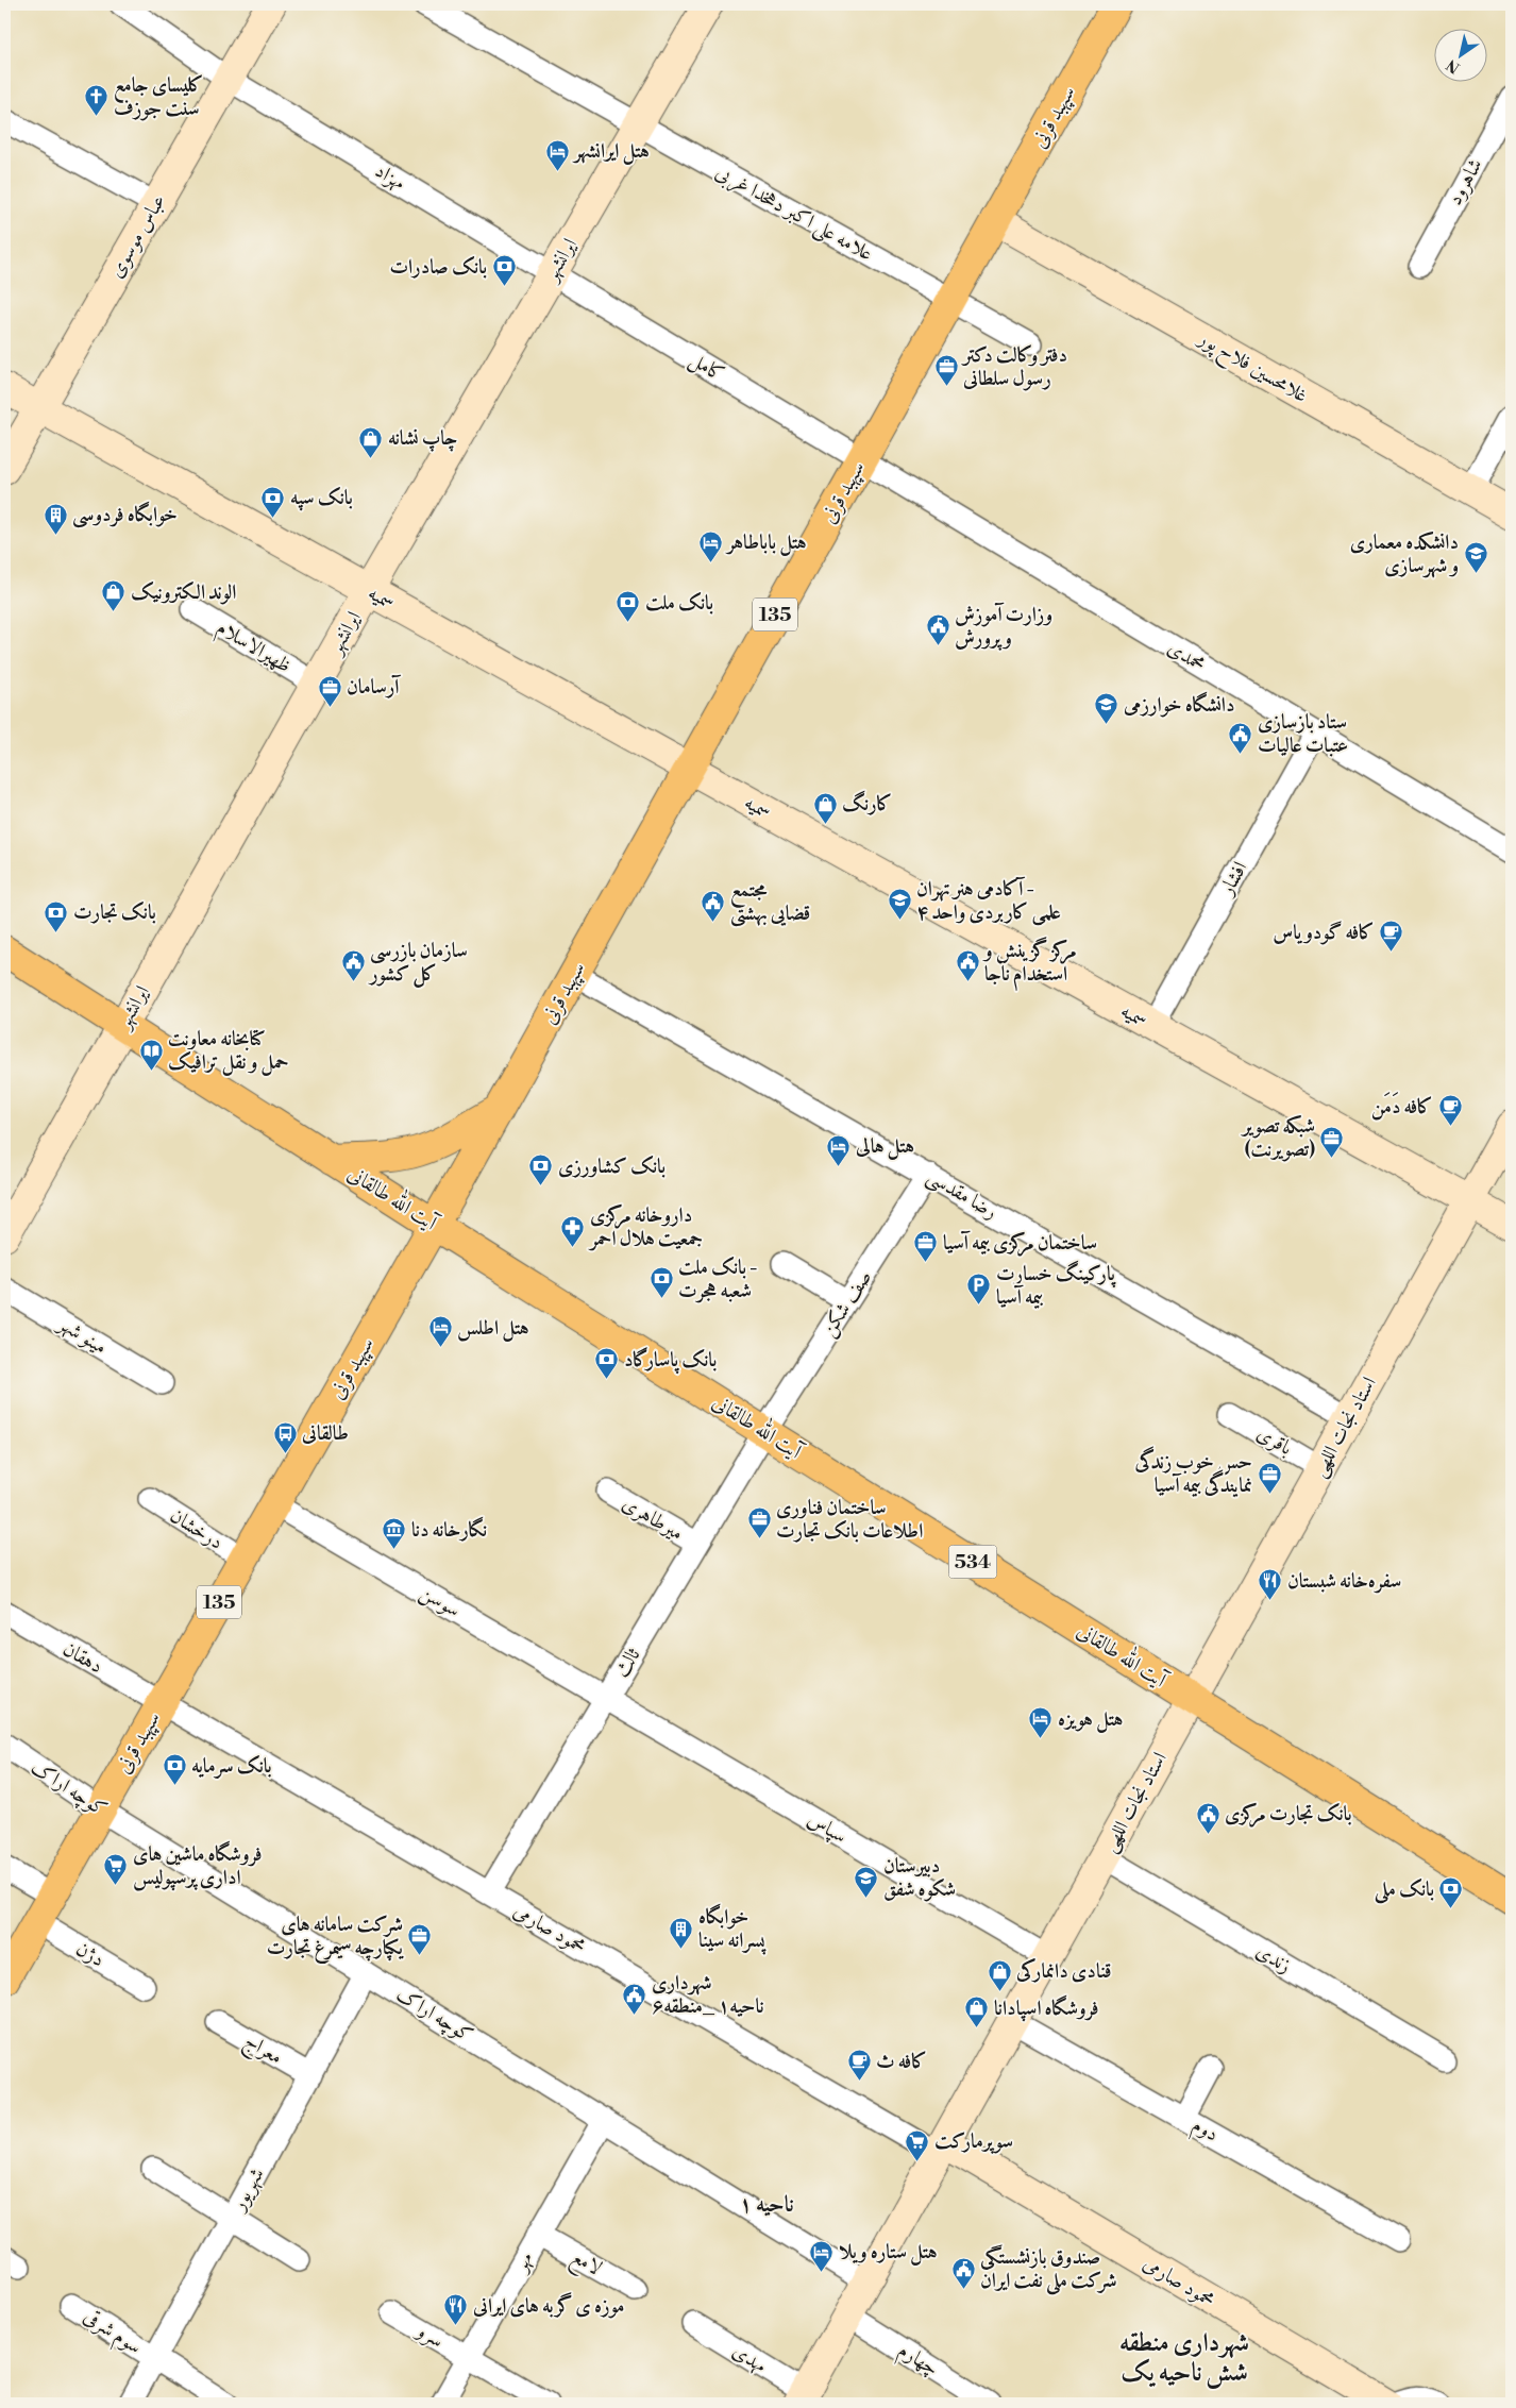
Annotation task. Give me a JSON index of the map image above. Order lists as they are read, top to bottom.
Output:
{
  "streets": {
    "main road": [
      "سپهبد قرنی",
      "عباس موسوی",
      "ایرانشهر",
      "غلامحسین فلاح‌ پور",
      "سمیه",
      "135",
      "آیت الله طالقانی",
      "استاد نجات اللهی",
      "534",
      "محمود صارمی"
    ],
    "street": [
      "مهزاد",
      "شاهرود",
      "علامه علی اکبر دهخدا غربی",
      "کامل",
      "ظهیرالاسلام",
      "محمدی",
      "افشار",
      "رضا مقدسی",
      "صف شکن",
      "مینو شهر",
      "باقری",
      "میرطاهری",
      "درخشان",
      "سوسن",
      "دهقان",
      "ثالث",
      "کوچه اراک",
      "سپاس",
      "دژن",
      "زندی",
      "معراج",
      "دوم",
      "شهریور",
      "مهر",
      "لامع",
      "سوم شرقی",
      "سرو",
      "مهدی",
      "چهارم"
    ]
  },
  "crossings": [
    ["سپهبد قرنی", "علامه علی اکبر دهخدا غربی"],
    ["سپهبد قرنی", "کامل"],
    ["سپهبد قرنی", "غلامحسین فلاح‌ پور"],
    ["سپهبد قرنی", "سمیه"],
    ["سپهبد قرنی", "محمدی"],
    ["سپهبد قرنی", "رضا مقدسی"],
    ["سپهبد قرنی", "آیت الله طالقانی"],
    ["سپهبد قرنی", "درخشان"],
    ["سپهبد قرنی", "سوسن"],
    ["سپهبد قرنی", "دهقان"],
    ["سپهبد قرنی", "کوچه اراک"],
    ["سپهبد قرنی", "محمود صارمی"],
    ["سپهبد قرنی", "دژن"],
    ["مهزاد", "عباس موسوی"],
    ["مهزاد", "ایرانشهر"],
    ["مهزاد", "کامل"],
    ["علامه علی اکبر دهخدا غربی", "ایرانشهر"],
    ["عباس موسوی", "سمیه"],
    ["ایرانشهر", "کامل"],
    ["ایرانشهر", "سمیه"],
    ["ایرانشهر", "ظهیرالاسلام"],
    ["ایرانشهر", "آیت الله طالقانی"],
    ["کامل", "محمدی"],
    ["سمیه", "افشار"],
    ["سمیه", "استاد نجات اللهی"],
    ["محمدی", "افشار"],
    ["رضا مقدسی", "صف شکن"],
    ["رضا مقدسی", "استاد نجات اللهی"],
    ["آیت الله طالقانی", "صف شکن"],
    ["آیت الله طالقانی", "استاد نجات اللهی"],
    ["آیت الله طالقانی", "ثالث"],
    ["صف شکن", "ثالث"],
    ["استاد نجات اللهی", "باقری"],
    ["استاد نجات اللهی", "کوچه اراک"],
    ["استاد نجات اللهی", "سپاس"],
    ["استاد نجات اللهی", "محمود صارمی"],
    ["استاد نجات اللهی", "زندی"],
    ["استاد نجات اللهی", "دوم"],
    ["استاد نجات اللهی", "مهدی"],
    ["استاد نجات اللهی", "چهارم"],
    ["میرطاهری", "ثالث"],
    ["سوسن", "ثالث"],
    ["سوسن", "سپاس"],
    ["دهقان", "محمود صارمی"],
    ["ثالث", "سپاس"],
    ["ثالث", "محمود صارمی"],
    ["کوچه اراک", "شهریور"],
    ["کوچه اراک", "مهر"],
    ["معراج", "شهریور"],
    ["شهریور", "سوم شرقی"],
    ["مهر", "لامع"],
    ["مهر", "سرو"]
  ],
  "districts": ["ناحیه ۱", "شهرداری منطقه شش ناحیه یک"],
  "places": {
    "church": ["کلیسای جامع سنت جوزف"],
    "hotel": [
      "هتل ایرانشهر",
      "هتل باباطاهر",
      "هتل هالی",
      "هتل اطلس",
      "هتل هویزه",
      "هتل ستاره ویلا"
    ],
    "bank": [
      "بانک صادرات",
      "بانک سپه",
      "بانک ملت",
      "بانک تجارت",
      "بانک کشاورزی",
      "بانک ملت - شعبه هجرت",
      "بانک پاسارگاد",
      "بانک سرمایه",
      "بانک ملی"
    ],
    "office": [
      "دفتر وکالت دکتر رسول سلطانی",
      "آرسامان",
      "شبکه تصویر (تصویرنت)",
      "ساختمان مرکزی بیمه آسیا",
      "حس خوب زندگی نمایندگی بیمه آسیا",
      "ساختمان فناوری اطلاعات بانک تجارت",
      "شرکت سامانه های یکپارچه سیمرغ تجارت"
    ],
    "shop": [
      "چاپ نشانه",
      "الوند الکترونیک",
      "کارنگ",
      "قنادی دانمارکی",
      "فروشگاه اسپادانا"
    ],
    "building": ["خوابگاه فردوسی", "خوابگاه پسرانه سینا"],
    "school or university": [
      "دانشکده معماری و شهرسازی",
      "دانشگاه خوارزمی",
      "آکادمی هنر تهران - علمی کاربردی واحد ۴",
      "دبیرستان شکوه شفق"
    ],
    "public building": [
      "وزارت آموزش و پرورش",
      "ستاد بازسازی عتبات عالیات",
      "مجتمع قضایی بهشتی",
      "سازمان بازرسی کل کشور",
      "مرکز گزینش و استخدام ناجا",
      "بانک تجارت مرکزی",
      "شهرداری ناحیه۱ _منطقه۶",
      "صندوق بازنشستگی شرکت ملی نفت ایران"
    ],
    "cafe": ["کافه گودو یاس", "کافه دَمَن", "کافه ث"],
    "library": ["کتابخانه معاونت حمل و نقل ترافیک"],
    "pharmacy": ["داروخانه مرکزی جمعیت هلال احمر"],
    "parking": ["پارکینگ خسارت بیمه آسیا"],
    "bus stop": ["طالقانی"],
    "museum": ["نگارخانه دنا"],
    "restaurant": ["سفره‌خانه شبستان", "موزه ی گربه های ایرانی"],
    "supermarket": ["فروشگاه ماشین های اداری پرسپولیس", "سوپرمارکت"]
  },
  "north": "bottom left"
}
